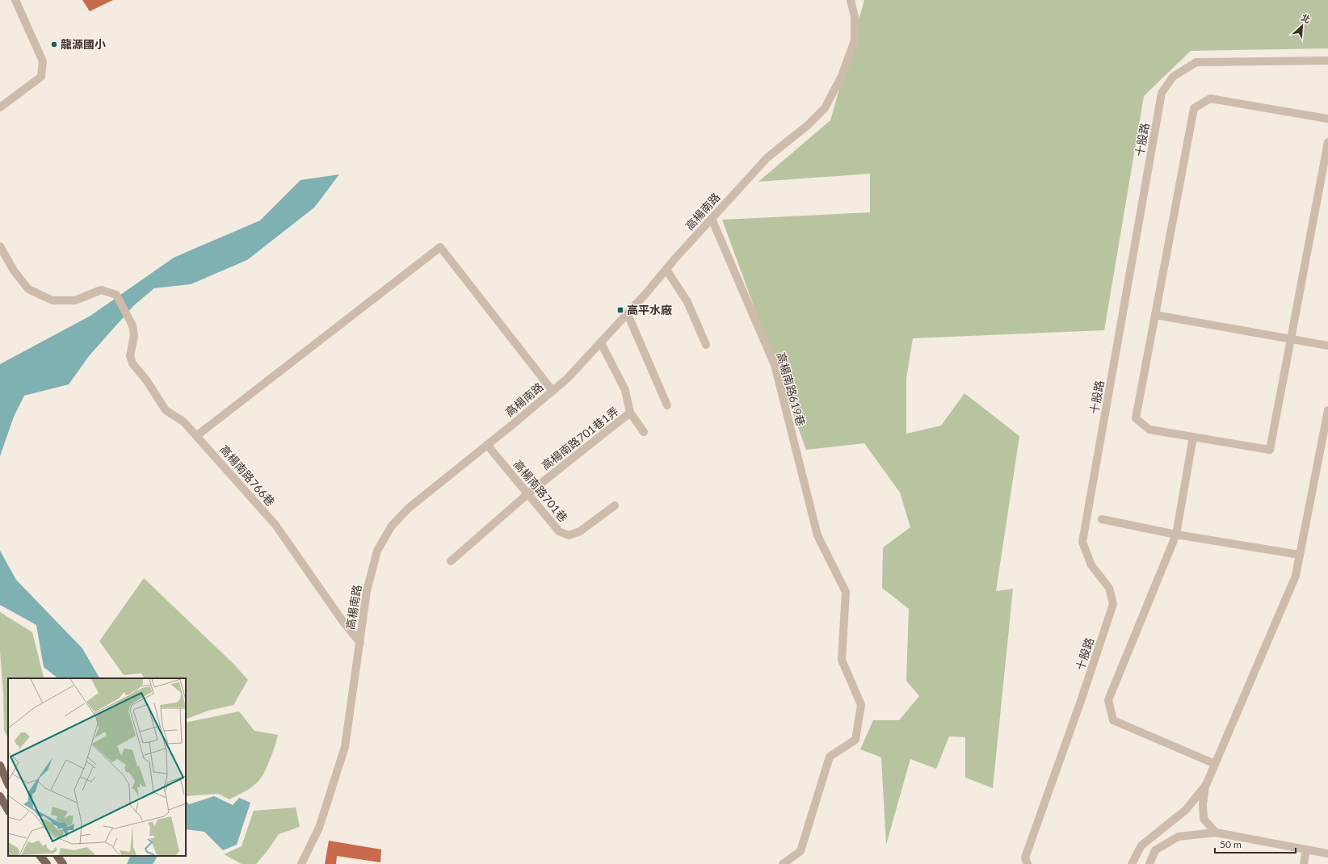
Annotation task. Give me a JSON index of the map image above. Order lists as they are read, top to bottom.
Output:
{
  "streets": {
    "street": [
      "十股路",
      "高楊南路",
      "高楊南路619巷",
      "高楊南路701巷1弄",
      "高楊南路766巷",
      "高楊南路701巷"
    ]
  },
  "crossings": [
    ["高楊南路", "高楊南路619巷"],
    ["高楊南路", "高楊南路766巷"],
    ["高楊南路", "高楊南路701巷"],
    ["高楊南路701巷1弄", "高楊南路701巷"]
  ],
  "places": {
    "other": ["龍源國小"],
    "transit": ["高平水廠"]
  },
  "scale_bar": "50 m",
  "north": "top right"
}
